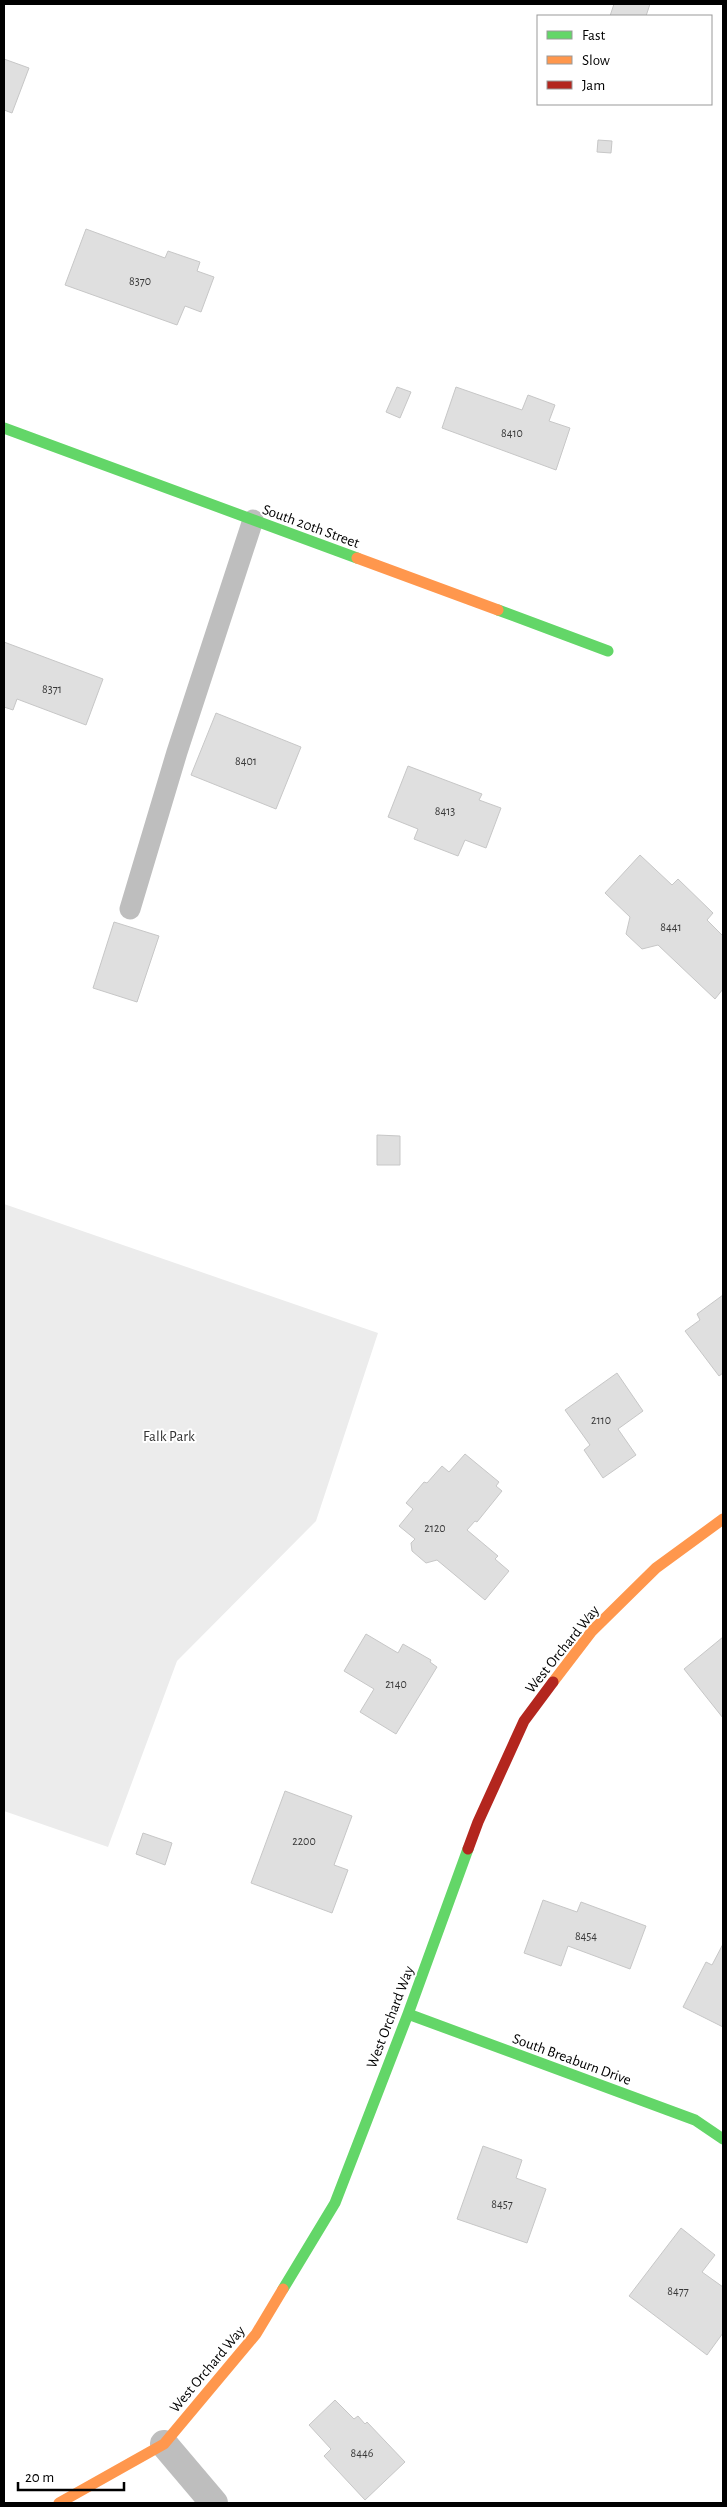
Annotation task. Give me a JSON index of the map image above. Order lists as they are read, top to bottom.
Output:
{
  "streets": {
    "street": ["South 20th Street", "West Orchard Way", "South Breaburn Drive"]
  },
  "crossings": [
    ["West Orchard Way", "South Breaburn Drive"]
  ],
  "parks": ["Falk Park"],
  "house_numbers": [
    "8370",
    "8410",
    "8371",
    "8401",
    "8413",
    "8441",
    "2110",
    "2120",
    "2140",
    "2200",
    "8454",
    "8457",
    "8477",
    "8446"
  ],
  "legend": ["Fast", "Slow", "Jam"],
  "scale_bar": "20 m"
}
